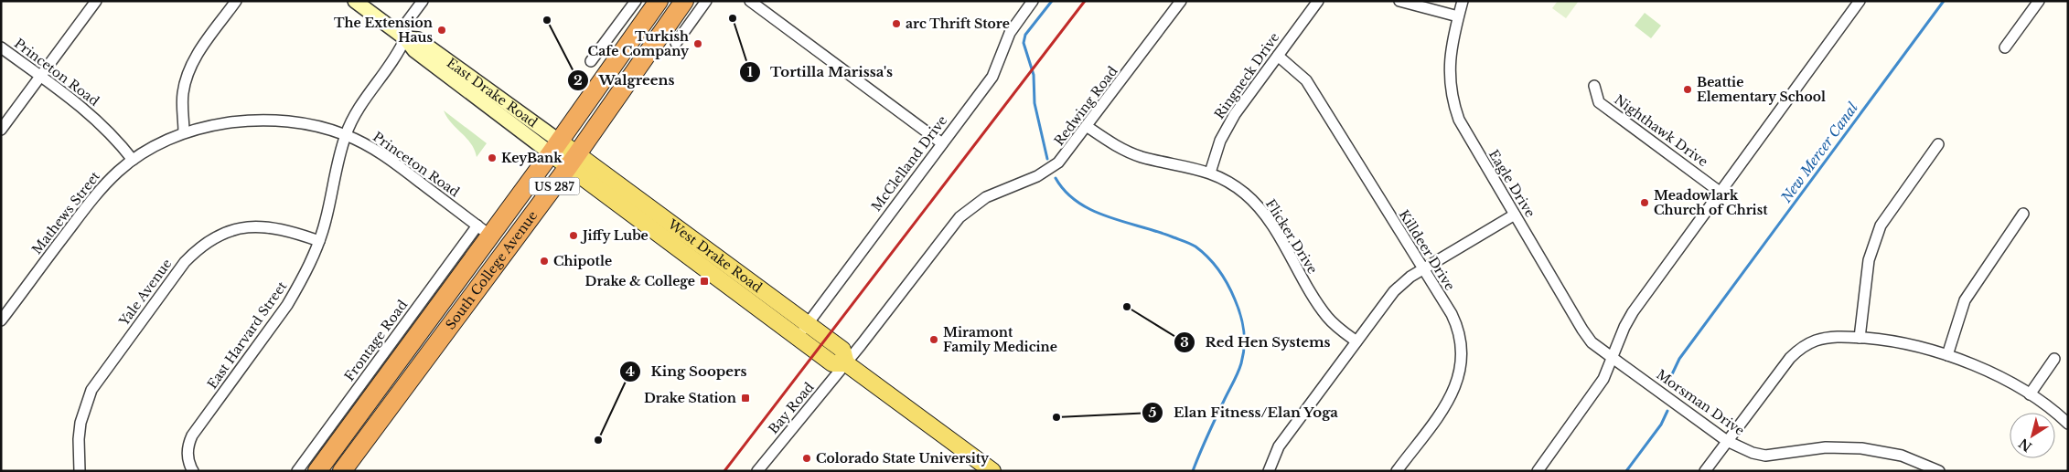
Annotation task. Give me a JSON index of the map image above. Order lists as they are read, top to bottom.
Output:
{
  "streets": {
    "highway": ["US 287", "South College Avenue"],
    "main road": ["East Drake Road", "West Drake Road"],
    "street": [
      "Princeton Road",
      "Ringneck Drive",
      "Redwing Road",
      "Nighthawk Drive",
      "McClelland Drive",
      "Eagle Drive",
      "Mathews Street",
      "Flicker Drive",
      "Killdeer Drive",
      "Yale Avenue",
      "East Harvard Street",
      "Frontage Road",
      "Morsman Drive",
      "Bay Road"
    ]
  },
  "crossings": [
    ["Princeton Road", "Mathews Street"],
    ["Princeton Road", "South College Avenue"],
    ["Princeton Road", "East Harvard Street"],
    ["Princeton Road", "Frontage Road"],
    ["Ringneck Drive", "Flicker Drive"],
    ["Ringneck Drive", "Killdeer Drive"],
    ["East Drake Road", "West Drake Road"],
    ["East Drake Road", "South College Avenue"],
    ["East Drake Road", "East Harvard Street"],
    ["Redwing Road", "Flicker Drive"],
    ["Redwing Road", "West Drake Road"],
    ["Redwing Road", "Bay Road"],
    ["McClelland Drive", "West Drake Road"],
    ["Eagle Drive", "Morsman Drive"],
    ["West Drake Road", "South College Avenue"],
    ["West Drake Road", "Bay Road"],
    ["South College Avenue", "Frontage Road"],
    ["Yale Avenue", "East Harvard Street"]
  ],
  "water": ["New Mercer Canal"],
  "places": {
    "other": [
      "Tortilla Marissa's",
      "Walgreens",
      "arc Thrift Store",
      "The Extension Haus",
      "Turkish Cafe Company",
      "Beattie Elementary School",
      "KeyBank",
      "Meadowlark Church of Christ",
      "Jiffy Lube",
      "Chipotle",
      "Red Hen Systems",
      "Miramont Family Medicine",
      "Elan Fitness/Elan Yoga",
      "King Soopers",
      "Colorado State University"
    ],
    "transit": ["Drake & College", "Drake Station"]
  },
  "north": "bottom left"
}
